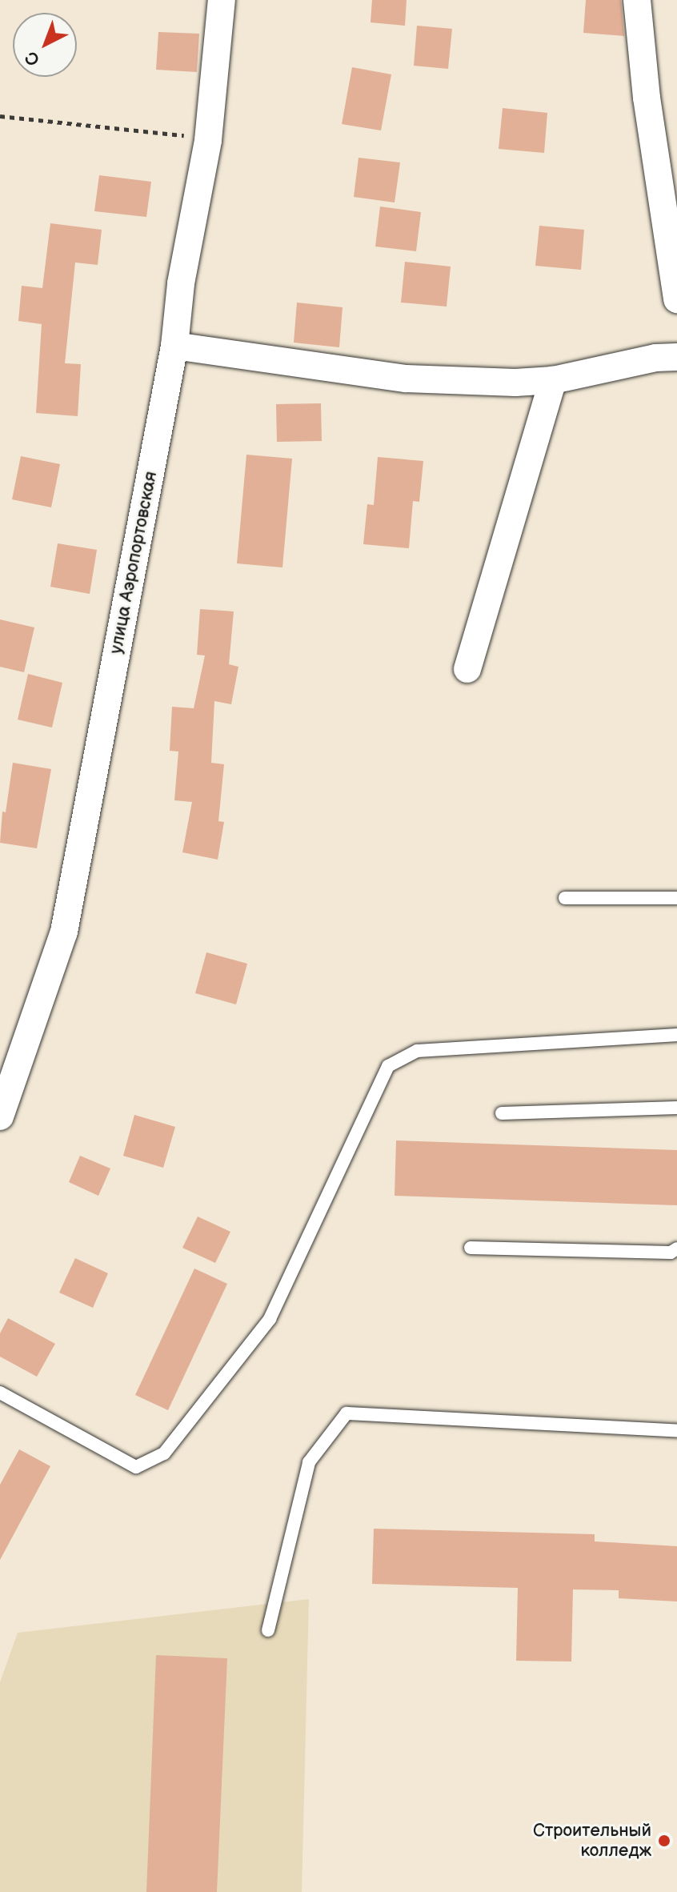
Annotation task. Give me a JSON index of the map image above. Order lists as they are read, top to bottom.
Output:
{
  "streets": {
    "street": ["улица Аэропортовская"]
  },
  "places": ["Строительный колледж"],
  "north": "bottom left"
}
